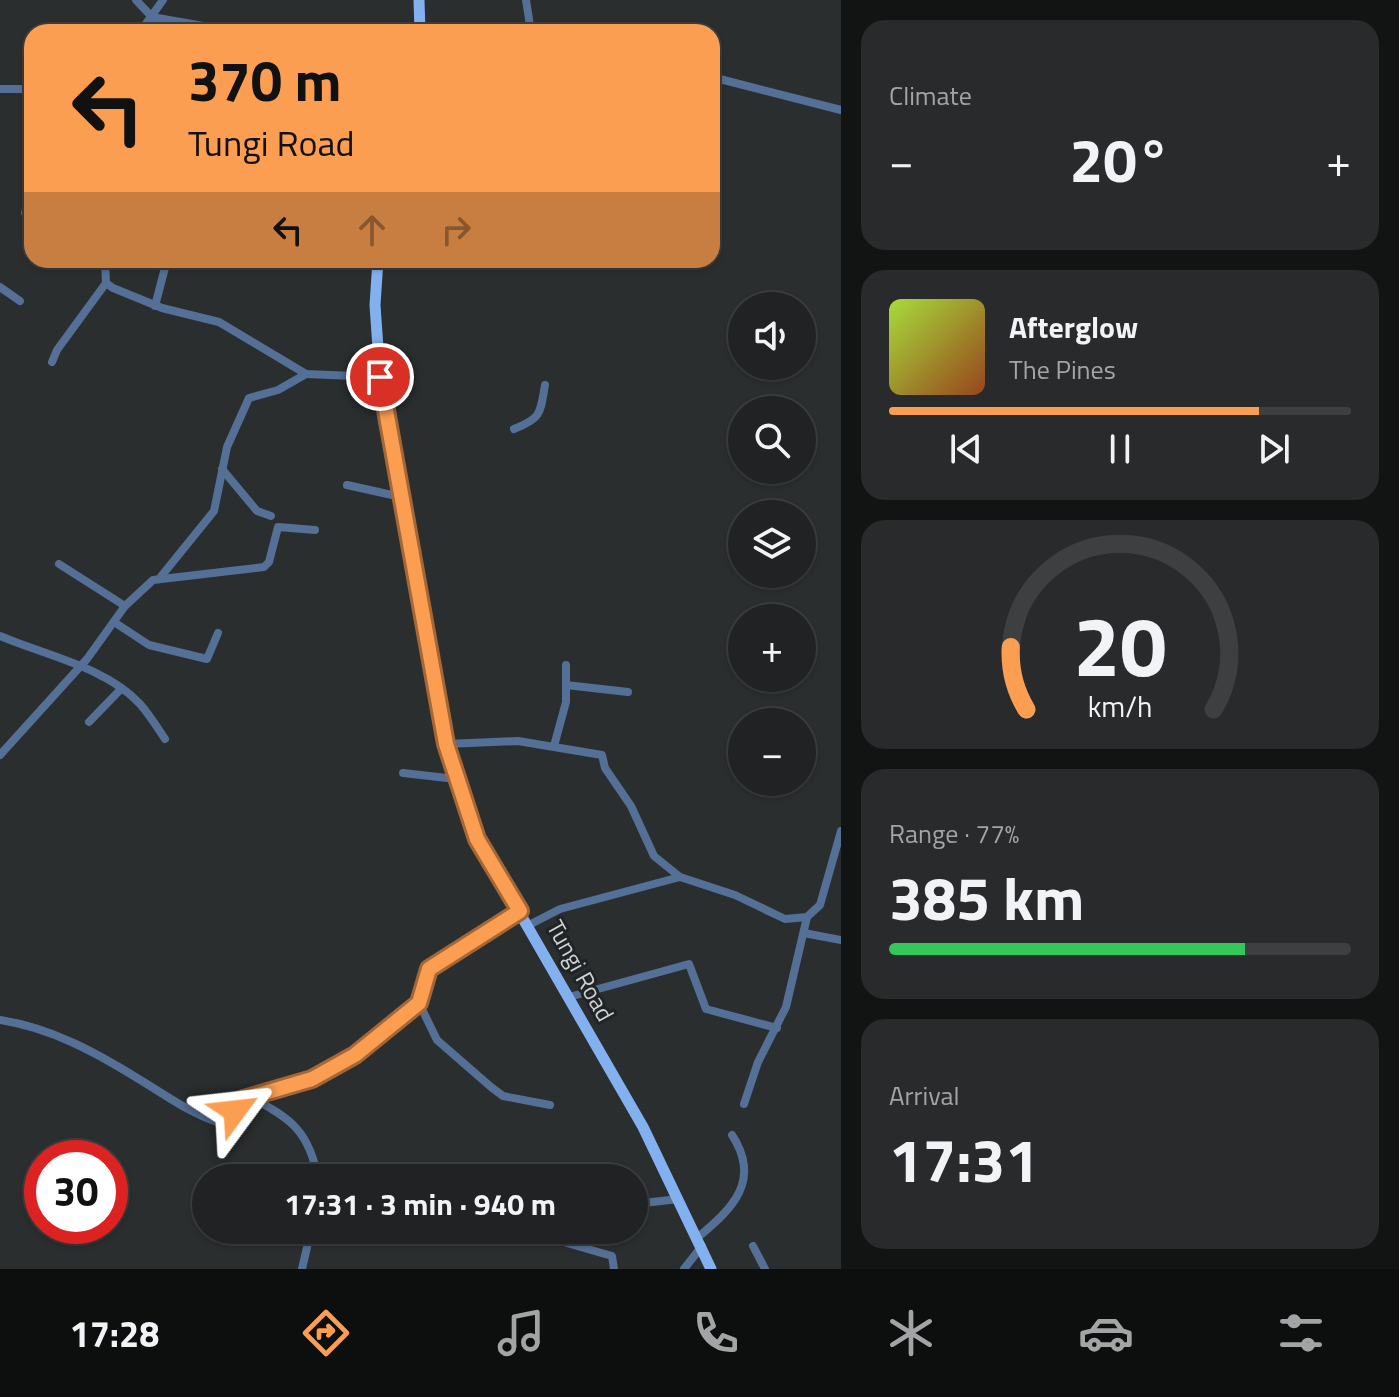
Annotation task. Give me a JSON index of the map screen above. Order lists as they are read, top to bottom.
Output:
{
  "streets": {
    "main road": ["Tungi Road"]
  },
  "page": {
    "tile": [
      "Climate",
      ["Range · 77%", "385 km"],
      ["Arrival", "17:31"]
    ],
    "turn": ["370 m", "Tungi Road"],
    "heat": ["−", "20°", "+"],
    "map_buttons": ["+", "−"],
    "song": ["Afterglow", "The Pines"],
    "limit": "30",
    "trip": "17:31 · 3 min · 940 m",
    "tabs": "17:28",
    "gauge": ["20", "km/h"]
  }
}
